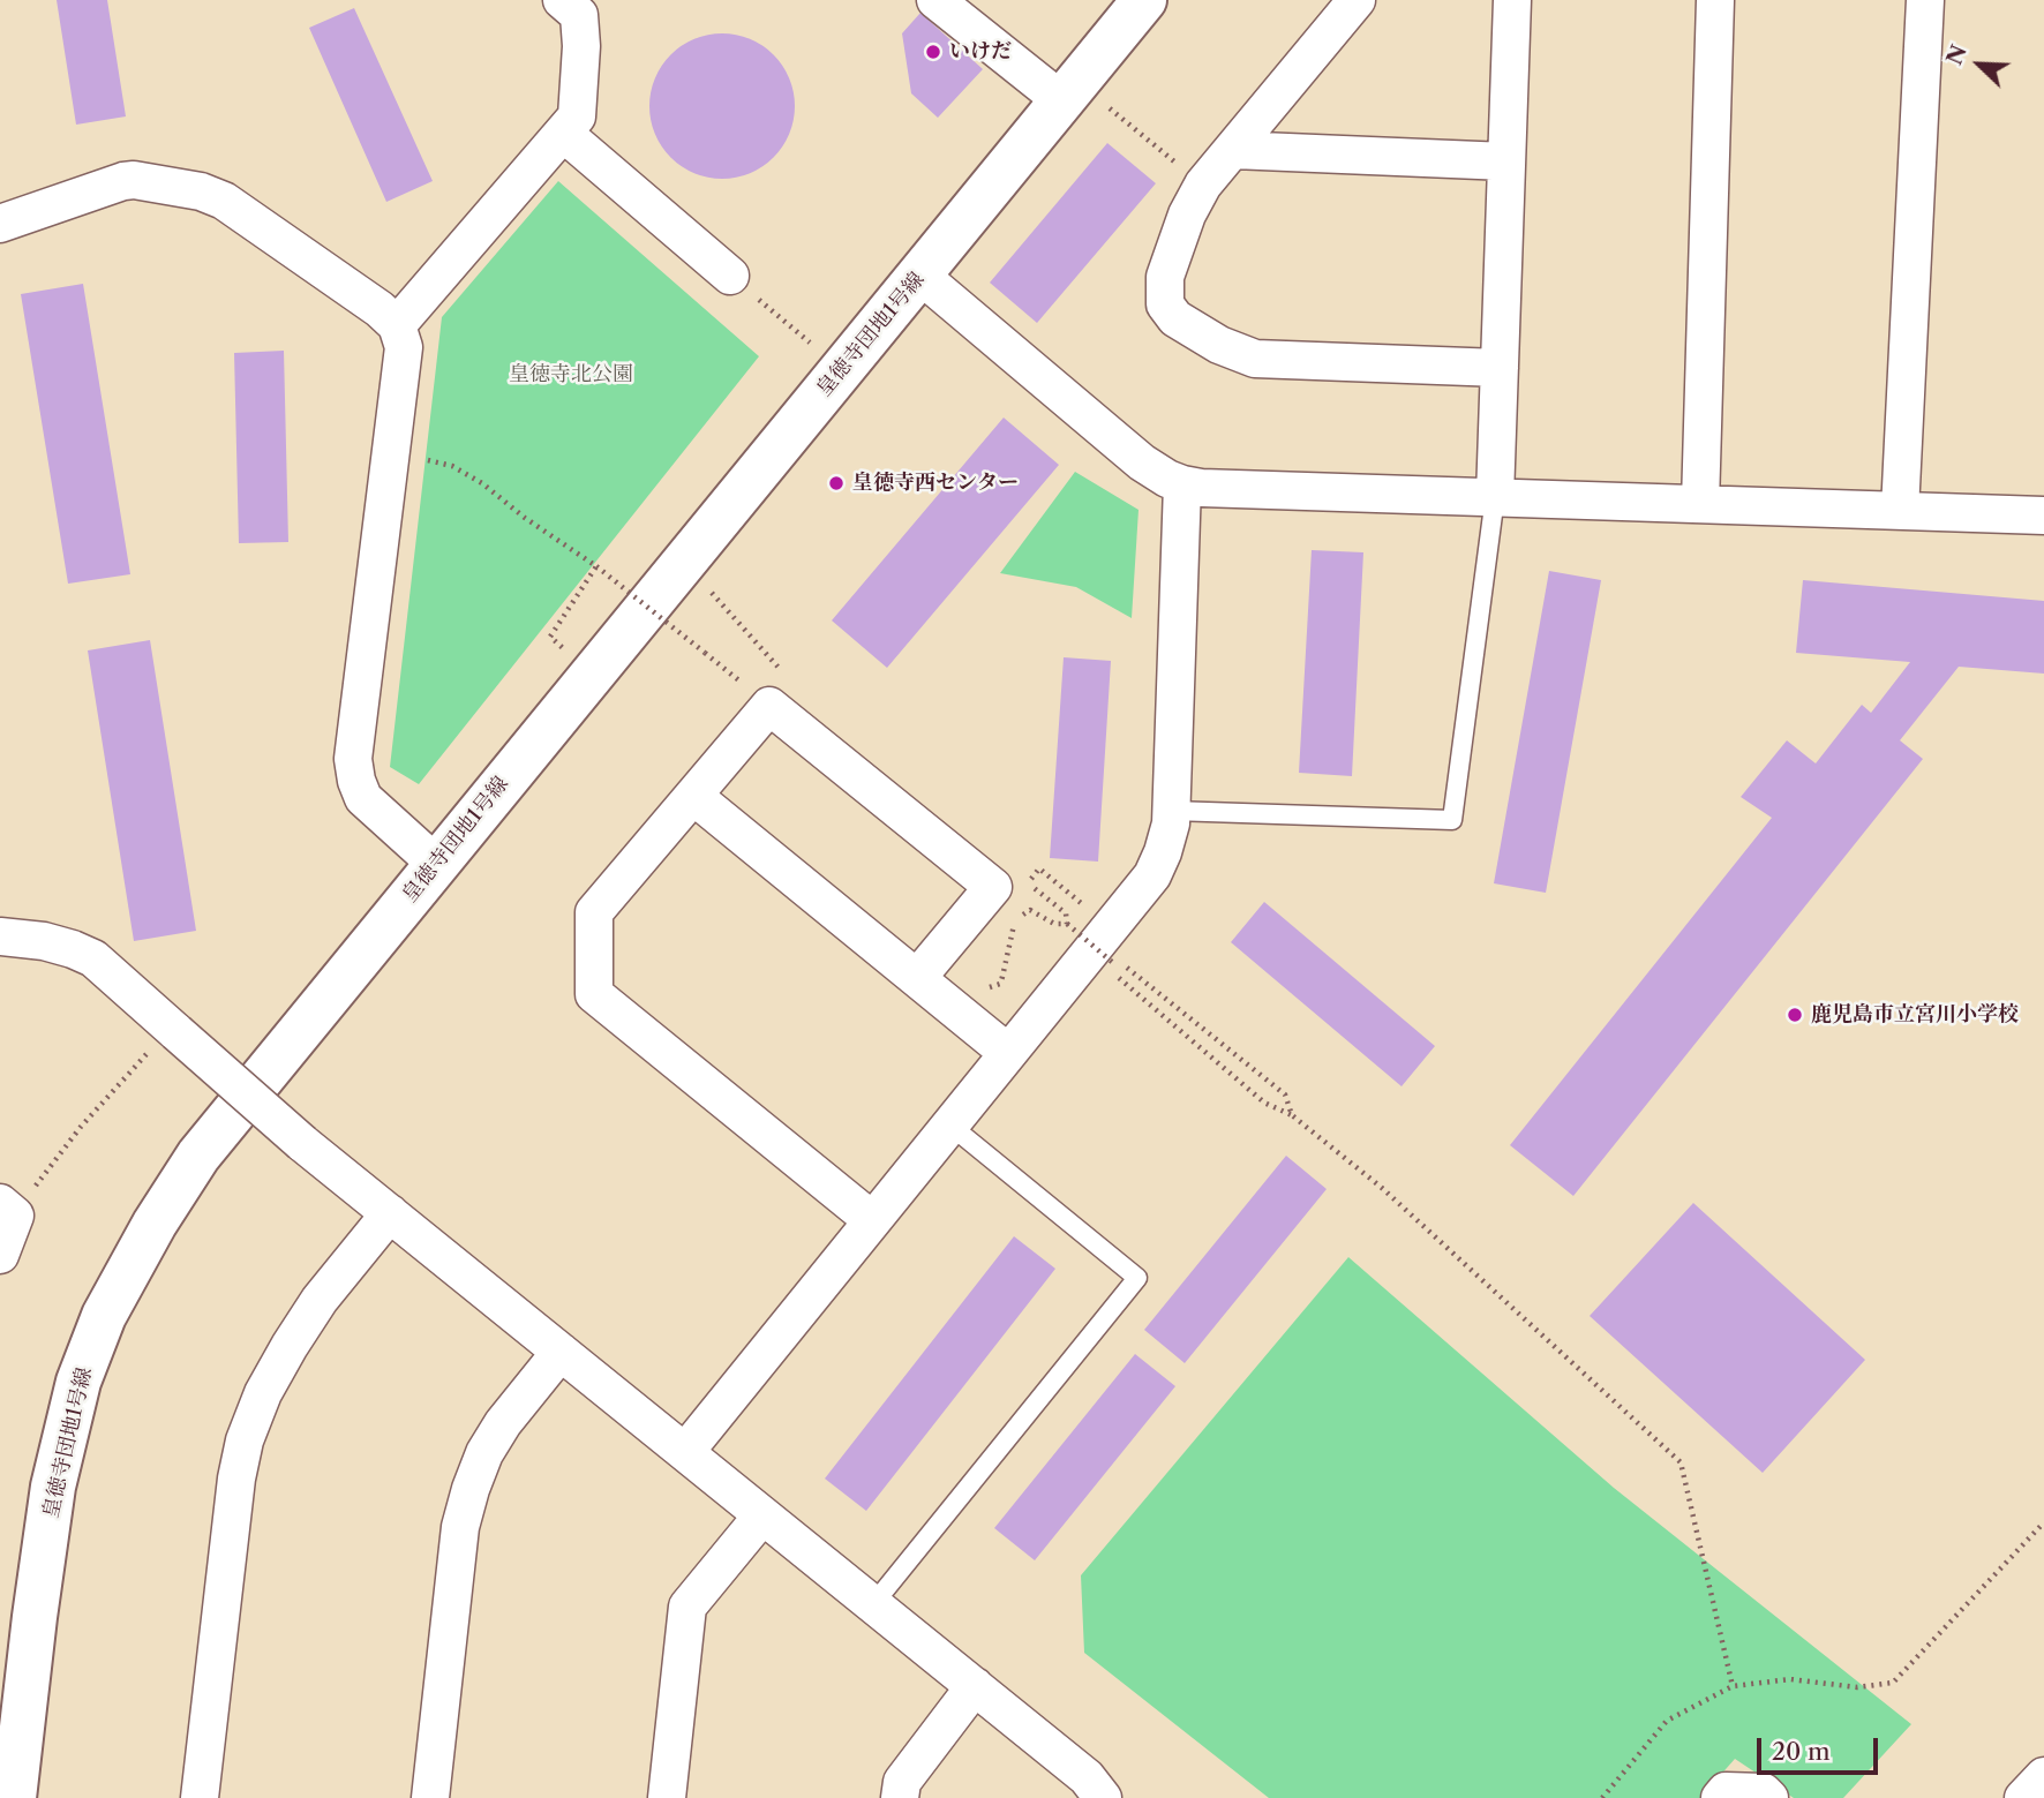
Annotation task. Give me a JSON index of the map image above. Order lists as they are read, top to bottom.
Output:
{
  "streets": {
    "street": ["皇徳寺団地1号線"]
  },
  "parks": ["皇徳寺北公園"],
  "places": ["いけだ", "皇徳寺西センター", "鹿児島市立宮川小学校"],
  "scale_bar": "20 m",
  "north": "top left"
}
